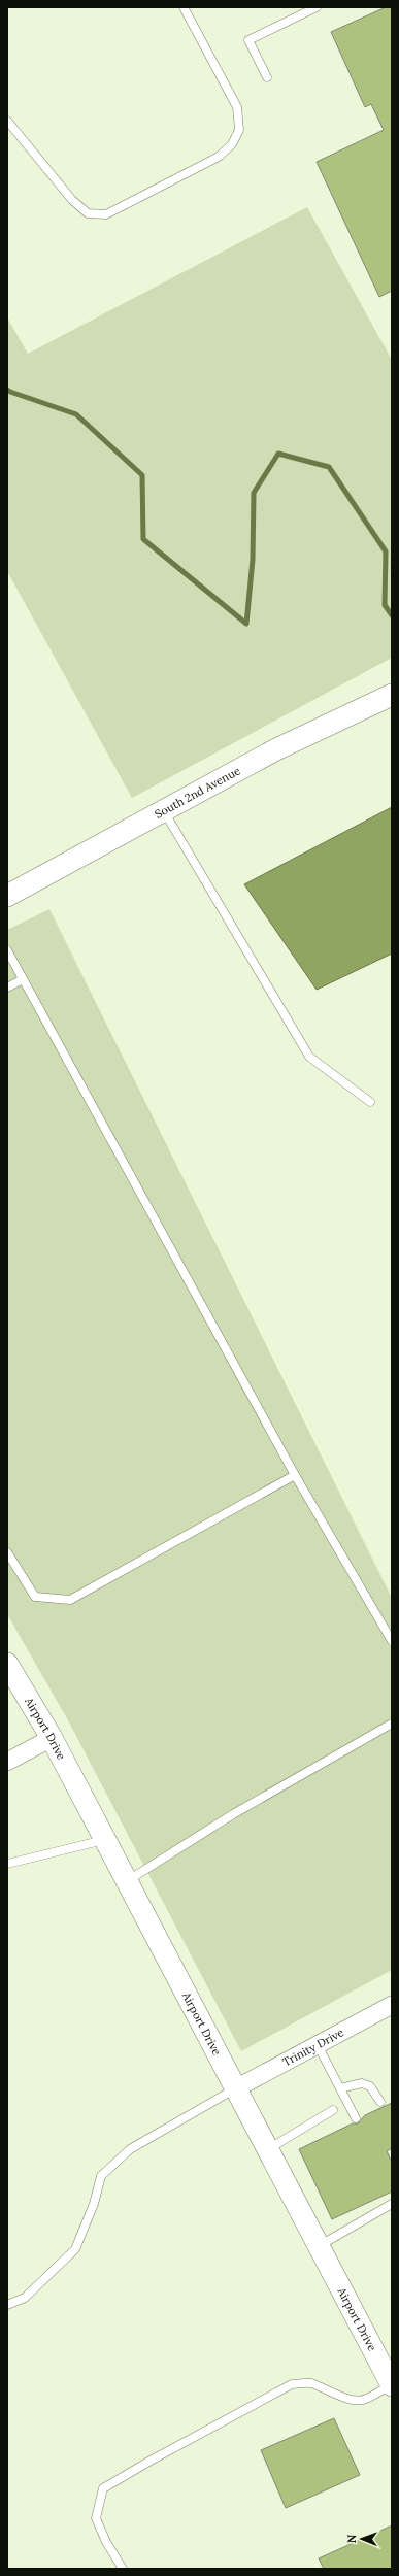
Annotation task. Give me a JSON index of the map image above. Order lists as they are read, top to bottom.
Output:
{
  "streets": {
    "street": ["South 2nd Avenue", "Airport Drive", "Trinity Drive"]
  },
  "crossings": [
    ["Airport Drive", "Trinity Drive"]
  ],
  "north": "left"
}
